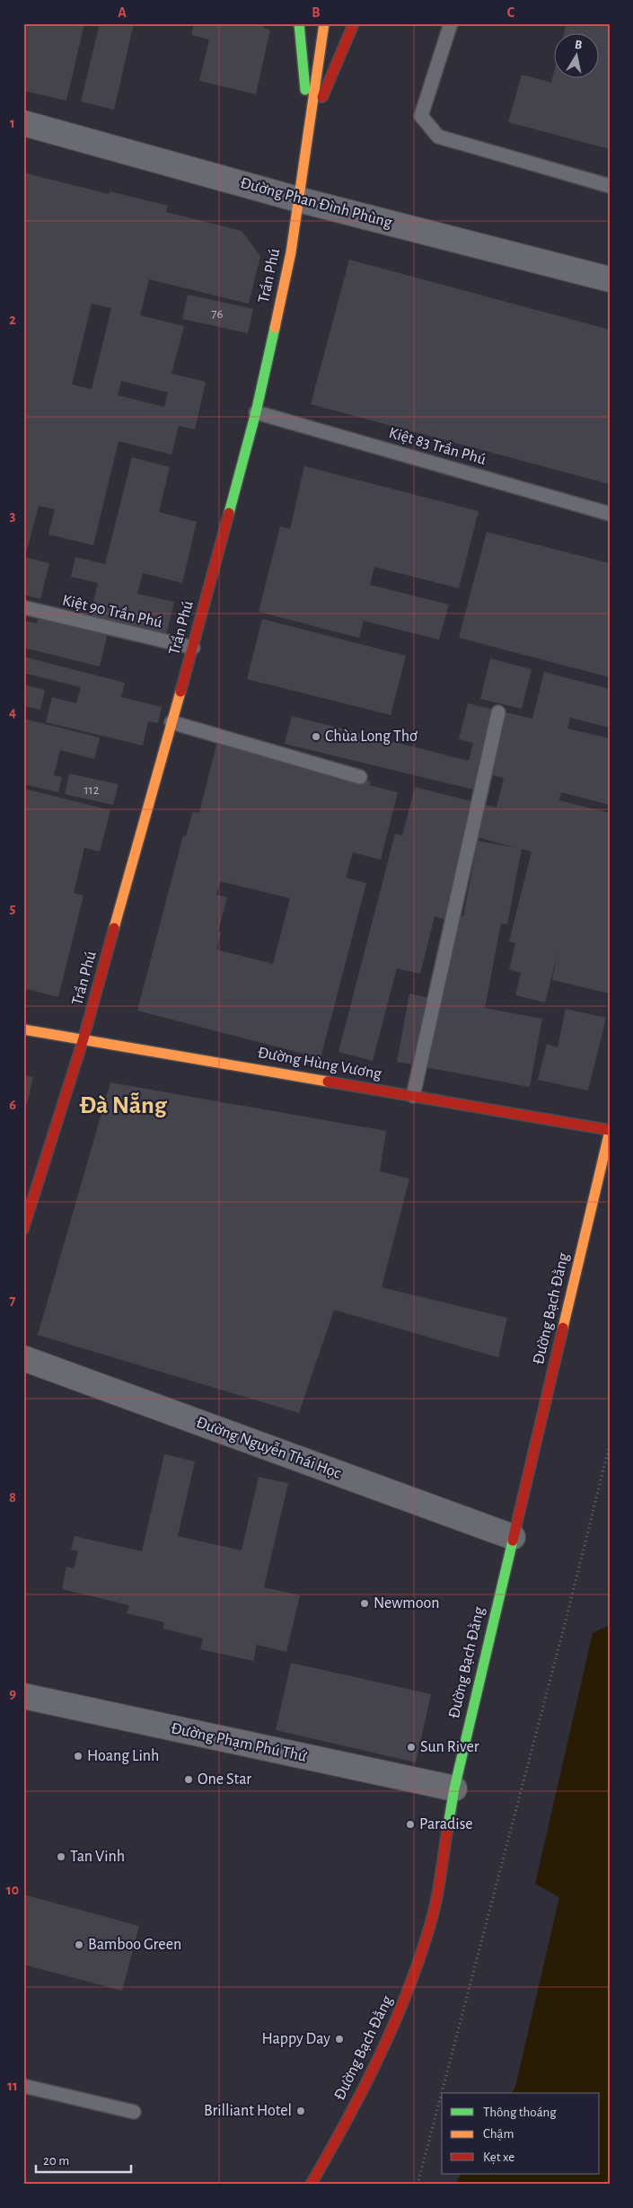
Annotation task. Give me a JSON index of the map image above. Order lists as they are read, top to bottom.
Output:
{
  "streets": {
    "main road": ["Trần Phú", "Đường Hùng Vương", "Đường Bạch Đằng"],
    "street": ["Đường Phan Đình Phùng", "Đường Nguyễn Thái Học", "Đường Phạm Phú Thứ"],
    "lane": ["Kiệt 83 Trần Phú", "Kiệt 90 Trần Phú"]
  },
  "crossings": [
    ["Đường Phan Đình Phùng", "Trần Phú"],
    ["Trần Phú", "Kiệt 83 Trần Phú"],
    ["Trần Phú", "Kiệt 90 Trần Phú"],
    ["Trần Phú", "Đường Hùng Vương"],
    ["Đường Hùng Vương", "Đường Bạch Đằng"],
    ["Đường Bạch Đằng", "Đường Nguyễn Thái Học"],
    ["Đường Bạch Đằng", "Đường Phạm Phú Thứ"]
  ],
  "districts": ["Đà Nẵng"],
  "places": [
    "Chùa Long Thơ",
    "Newmoon",
    "Sun River",
    "Hoang Linh",
    "One Star",
    "Paradise",
    "Tan Vinh",
    "Bamboo Green",
    "Happy Day",
    "Brilliant Hotel"
  ],
  "house_numbers": ["76", "112"],
  "legend": ["Thông thoáng", "Chậm", "Kẹt xe"],
  "scale_bar": "20 m",
  "north": "top",
  "grid": {
    "columns": ["A", "B", "C"],
    "rows": [
      "1",
      "2",
      "3",
      "4",
      "5",
      "6",
      "7",
      "8",
      "9",
      "10",
      "11"
    ]
  }
}
